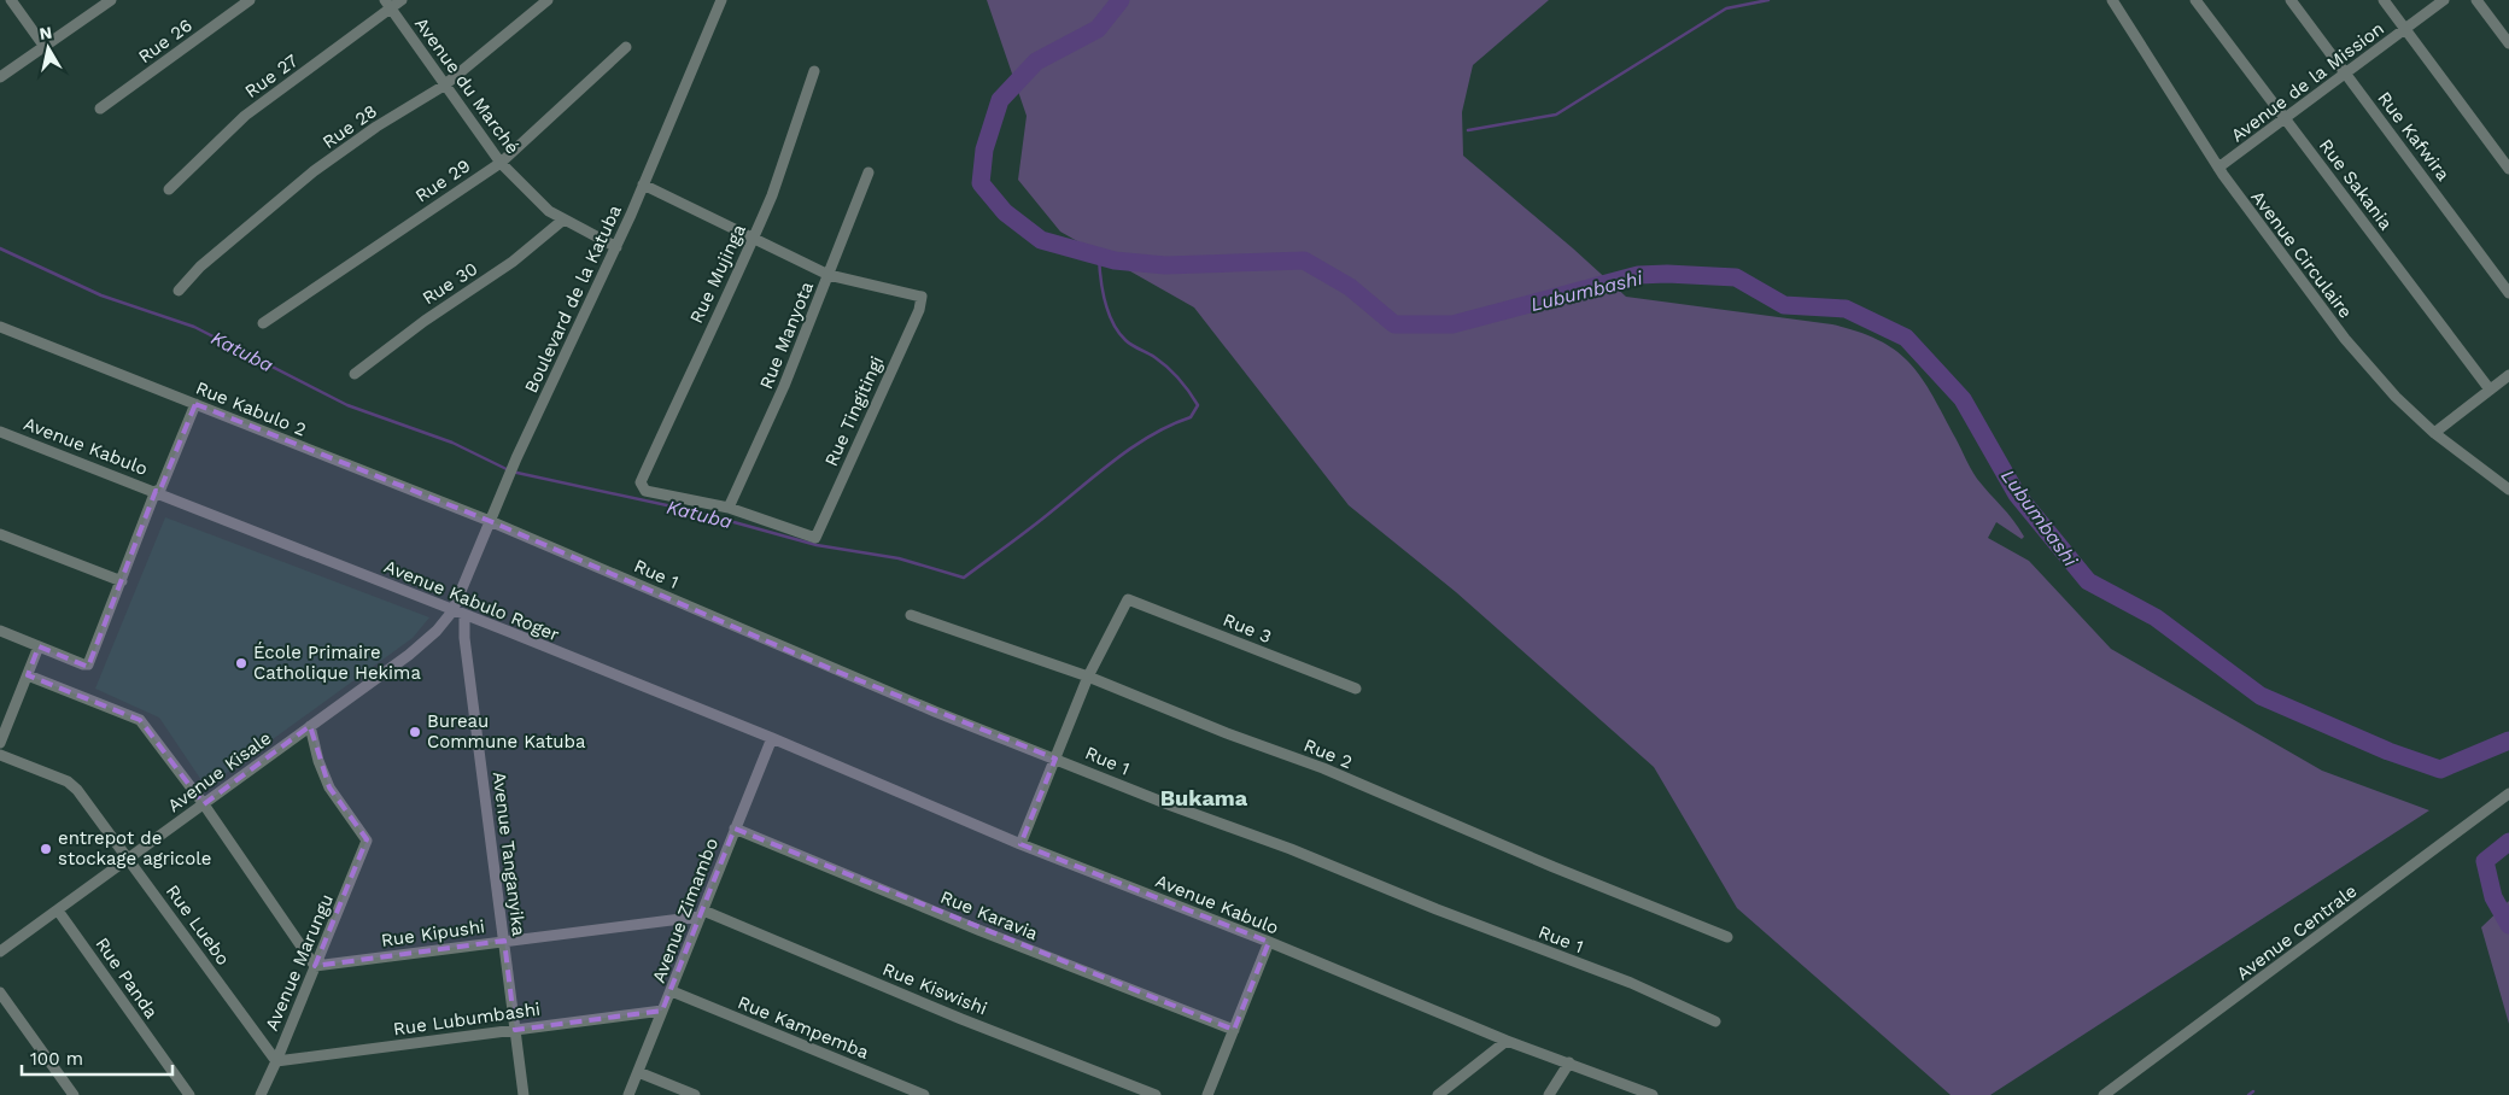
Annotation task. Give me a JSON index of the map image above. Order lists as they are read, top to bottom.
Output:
{
  "streets": {
    "street": [
      "Rue 26",
      "Rue 27",
      "Avenue de la Mission",
      "Avenue du Marché",
      "Rue 28",
      "Rue Kafwira",
      "Rue 29",
      "Rue Sakania",
      "Avenue Circulaire",
      "Rue Mujinga",
      "Rue 30",
      "Boulevard de la Katuba",
      "Rue Manyota",
      "Rue Kabulo 2",
      "Rue Tingitingi",
      "Avenue Kabulo",
      "Rue 1",
      "Avenue Kabulo Roger",
      "Rue 3",
      "Rue 2",
      "Avenue Kisale",
      "Avenue Tanganyika",
      "Avenue Zimambo",
      "Rue Karavia",
      "Rue Luebo",
      "Avenue Centrale",
      "Rue Kipushi",
      "Avenue Marungu",
      "Rue Panda",
      "Rue Kiswishi",
      "Rue Lubumbashi",
      "Rue Kampemba"
    ]
  },
  "crossings": [
    ["Rue 27", "Avenue du Marché"],
    ["Avenue de la Mission", "Rue Kafwira"],
    ["Avenue de la Mission", "Rue Sakania"],
    ["Avenue de la Mission", "Avenue Circulaire"],
    ["Avenue du Marché", "Rue 28"],
    ["Avenue du Marché", "Rue 29"],
    ["Avenue du Marché", "Rue 30"],
    ["Avenue du Marché", "Boulevard de la Katuba"],
    ["Rue Mujinga", "Rue Manyota"],
    ["Rue Mujinga", "Rue Tingitingi"],
    ["Boulevard de la Katuba", "Rue Kabulo 2"],
    ["Boulevard de la Katuba", "Rue 1"],
    ["Boulevard de la Katuba", "Avenue Kabulo Roger"],
    ["Boulevard de la Katuba", "Avenue Kisale"],
    ["Rue Manyota", "Rue Tingitingi"],
    ["Rue Kabulo 2", "Rue 1"],
    ["Avenue Kabulo", "Avenue Kabulo Roger"],
    ["Avenue Kabulo", "Avenue Zimambo"],
    ["Avenue Kabulo Roger", "Avenue Kisale"],
    ["Avenue Kabulo Roger", "Avenue Tanganyika"],
    ["Avenue Kabulo Roger", "Avenue Zimambo"],
    ["Rue 3", "Rue 2"],
    ["Avenue Kisale", "Rue Luebo"],
    ["Avenue Kisale", "Avenue Marungu"],
    ["Avenue Kisale", "Rue Panda"],
    ["Avenue Tanganyika", "Rue Kipushi"],
    ["Avenue Tanganyika", "Rue Lubumbashi"],
    ["Avenue Zimambo", "Rue Karavia"],
    ["Avenue Zimambo", "Rue Kipushi"],
    ["Avenue Zimambo", "Rue Kiswishi"],
    ["Avenue Zimambo", "Rue Lubumbashi"],
    ["Avenue Zimambo", "Rue Kampemba"],
    ["Rue Luebo", "Avenue Marungu"],
    ["Rue Luebo", "Rue Lubumbashi"],
    ["Rue Kipushi", "Avenue Marungu"],
    ["Rue Kipushi", "Rue Kiswishi"],
    ["Avenue Marungu", "Rue Lubumbashi"]
  ],
  "districts": ["Bukama"],
  "water": ["Lubumbashi", "Katuba"],
  "places": ["École Primaire Catholique Hekima", "Bureau Commune Katuba", "entrepot de stockage agricole"],
  "scale_bar": "100 m",
  "north": "top"
}
